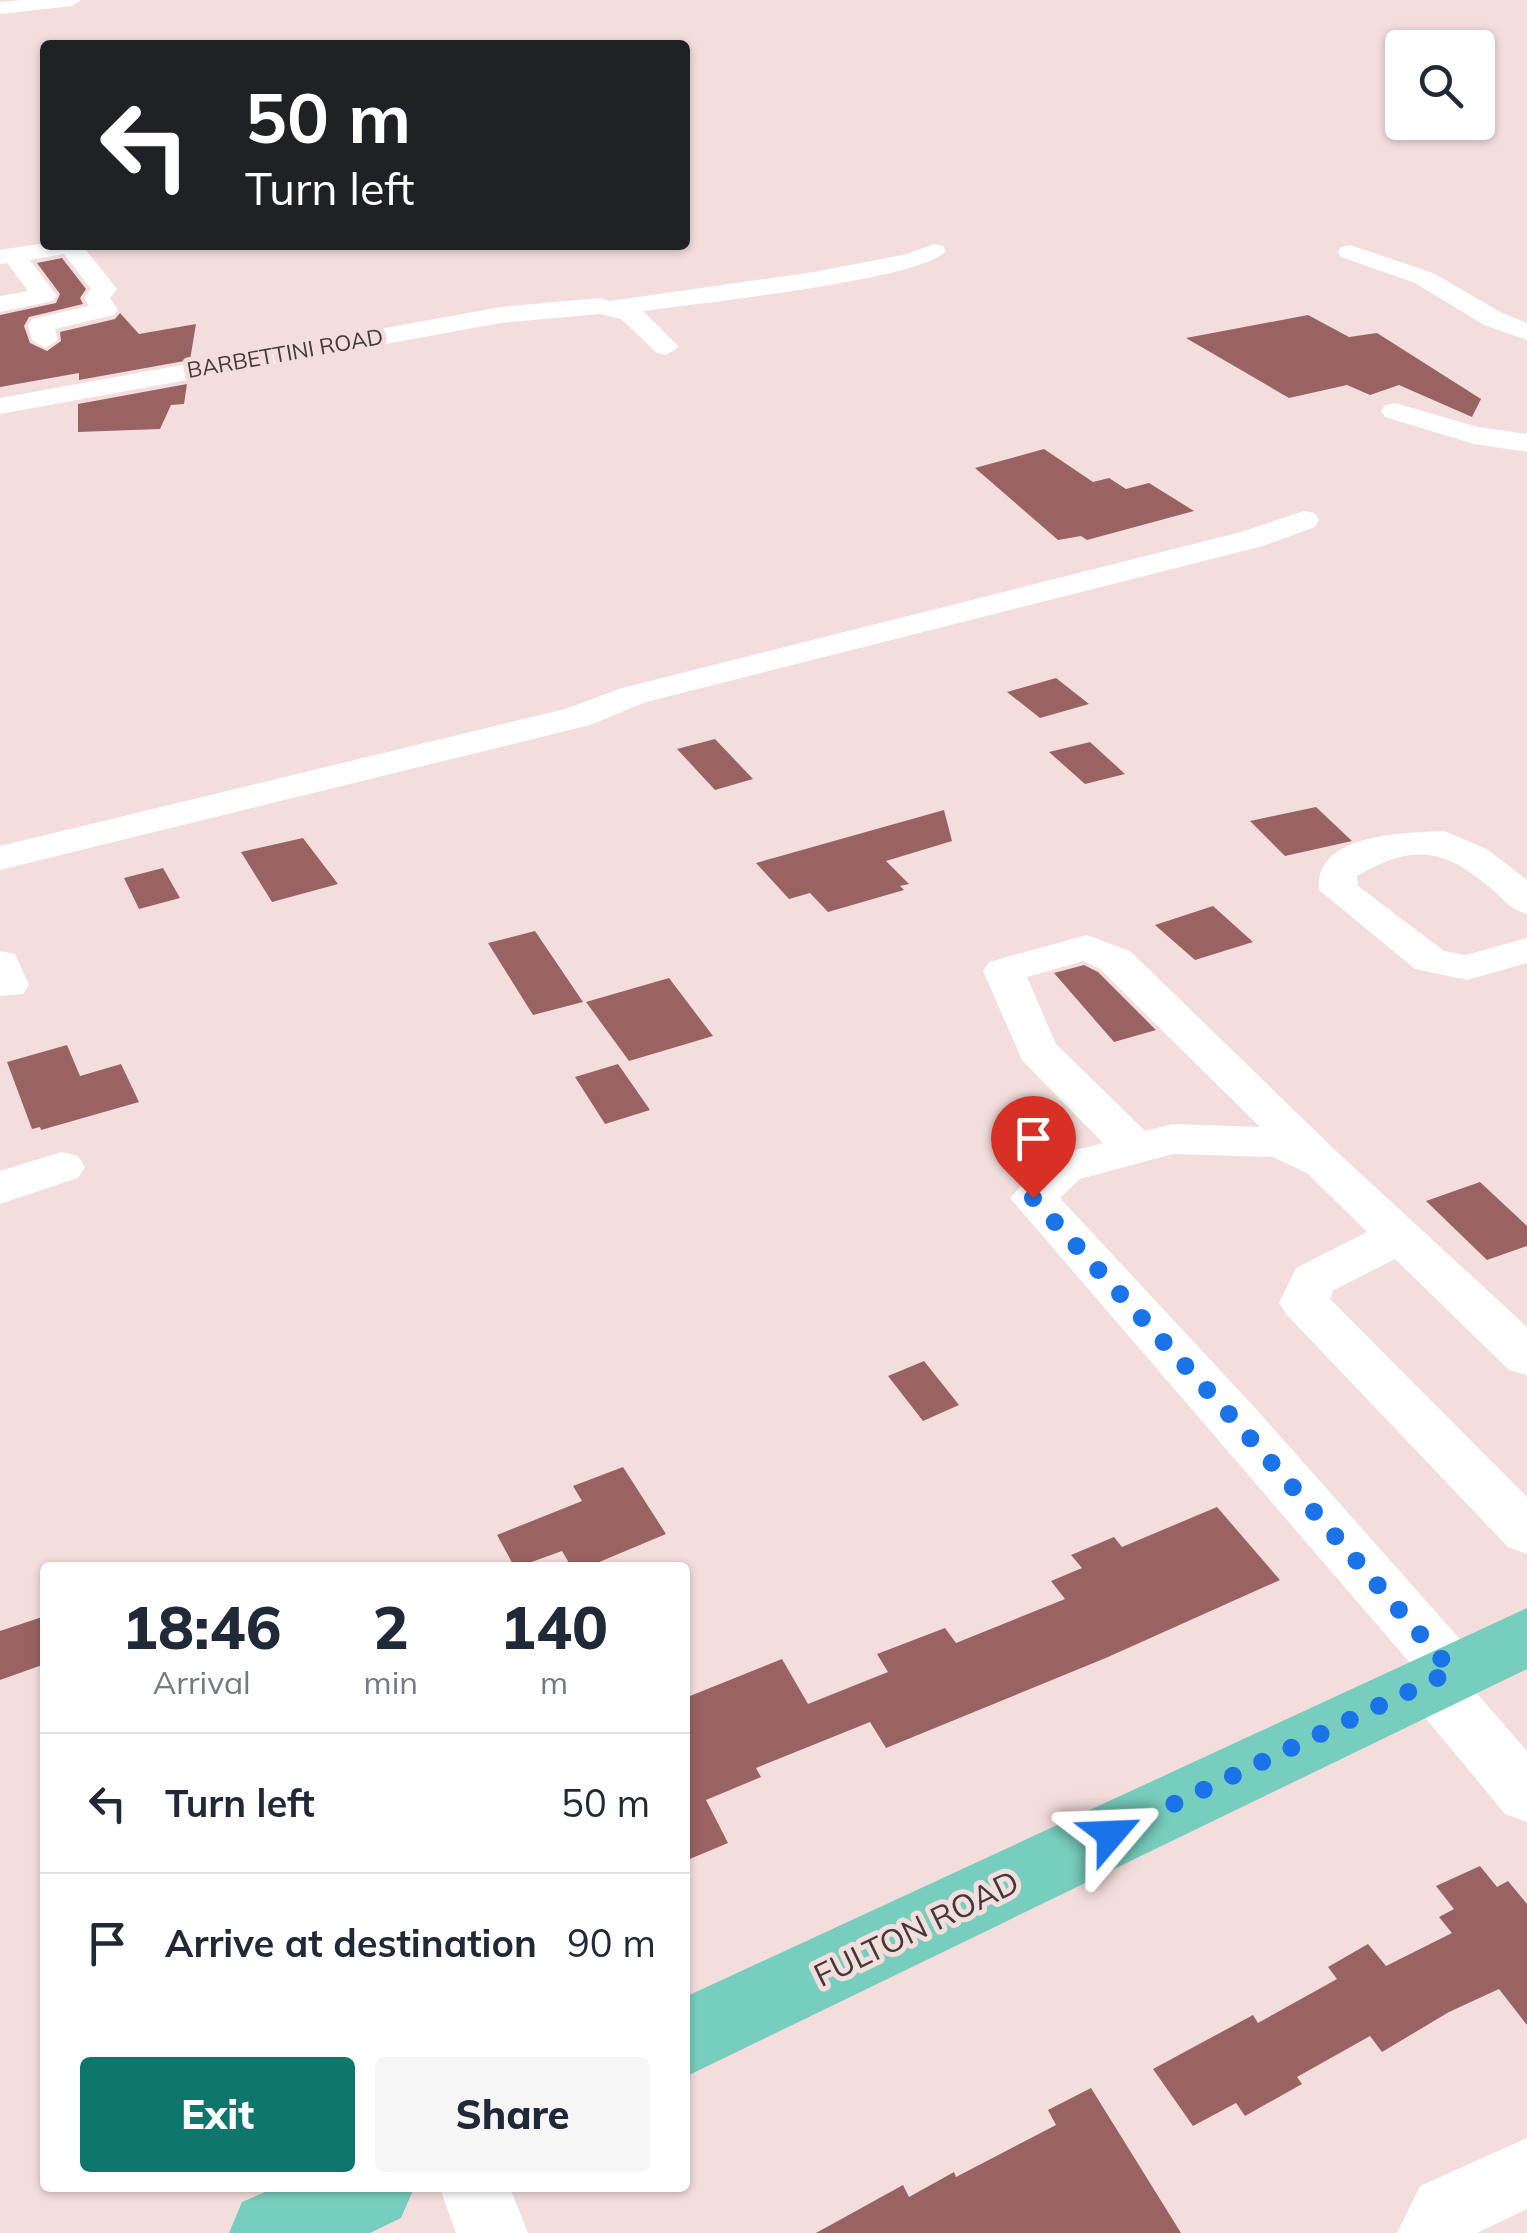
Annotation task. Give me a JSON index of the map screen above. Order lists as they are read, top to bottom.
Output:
{
  "streets": {
    "main road": ["FULTON ROAD"],
    "street": ["BARBETTINI ROAD"]
  },
  "page": {
    "turn": ["50 m", "Turn left"],
    "eta": [
      "18:46",
      "Arrival",
      "2",
      "min",
      "140",
      "m"
    ],
    "list": [
      {
        "name": "Turn left",
        "value": "50 m"
      },
      {
        "name": "Arrive at destination",
        "value": "90 m"
      }
    ],
    "buttons": ["Exit", "Share"]
  }
}
